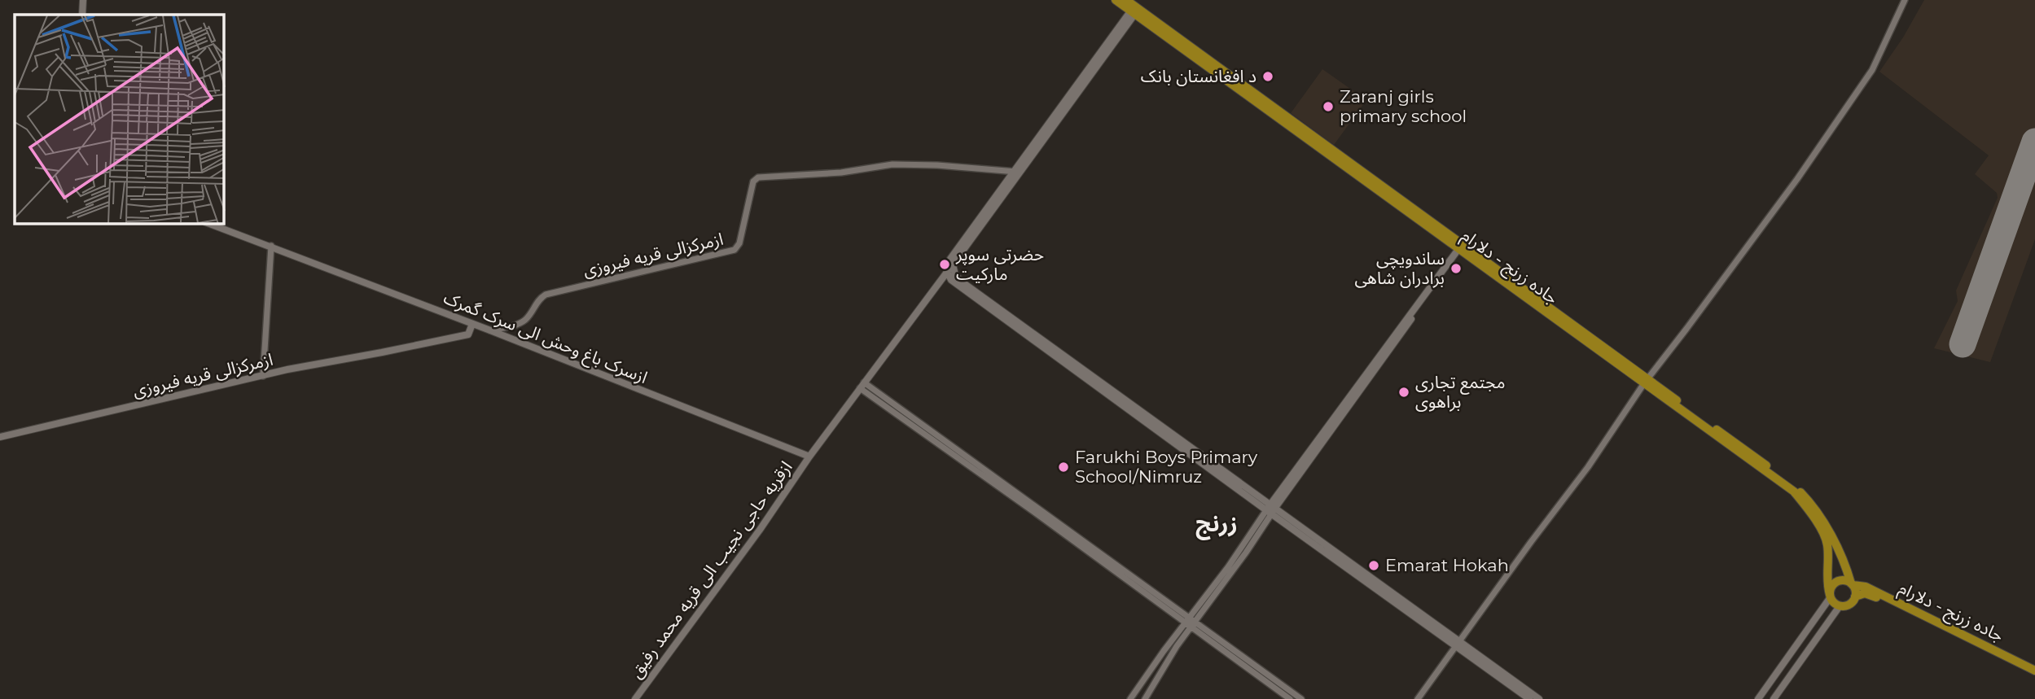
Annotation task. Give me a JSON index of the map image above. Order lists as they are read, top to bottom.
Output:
{
  "streets": {
    "highway": ["جاده زرنج - دلارام"],
    "main road": ["ازمرکزالی قریه فیروزی", "ازسرک باغ وحش الی سرک گمرک", "ازقریه حاجی نجیب الی قریه محمد رفیق"]
  },
  "crossings": [
    ["ازمرکزالی قریه فیروزی", "ازسرک باغ وحش الی سرک گمرک"],
    ["ازمرکزالی قریه فیروزی", "ازقریه حاجی نجیب الی قریه محمد رفیق"],
    ["جاده زرنج - دلارام", "ازقریه حاجی نجیب الی قریه محمد رفیق"],
    ["ازسرک باغ وحش الی سرک گمرک", "ازقریه حاجی نجیب الی قریه محمد رفیق"]
  ],
  "districts": ["زرنج"],
  "places": [
    "د افغانستان بانک",
    "Zaranj girls primary school",
    "حضرتی سوپر مارکیت",
    "ساندویچی برادران شاهی",
    "مجتمع تجاری براهوی",
    "Farukhi Boys Primary School/Nimruz",
    "Emarat Hokah"
  ]
}
